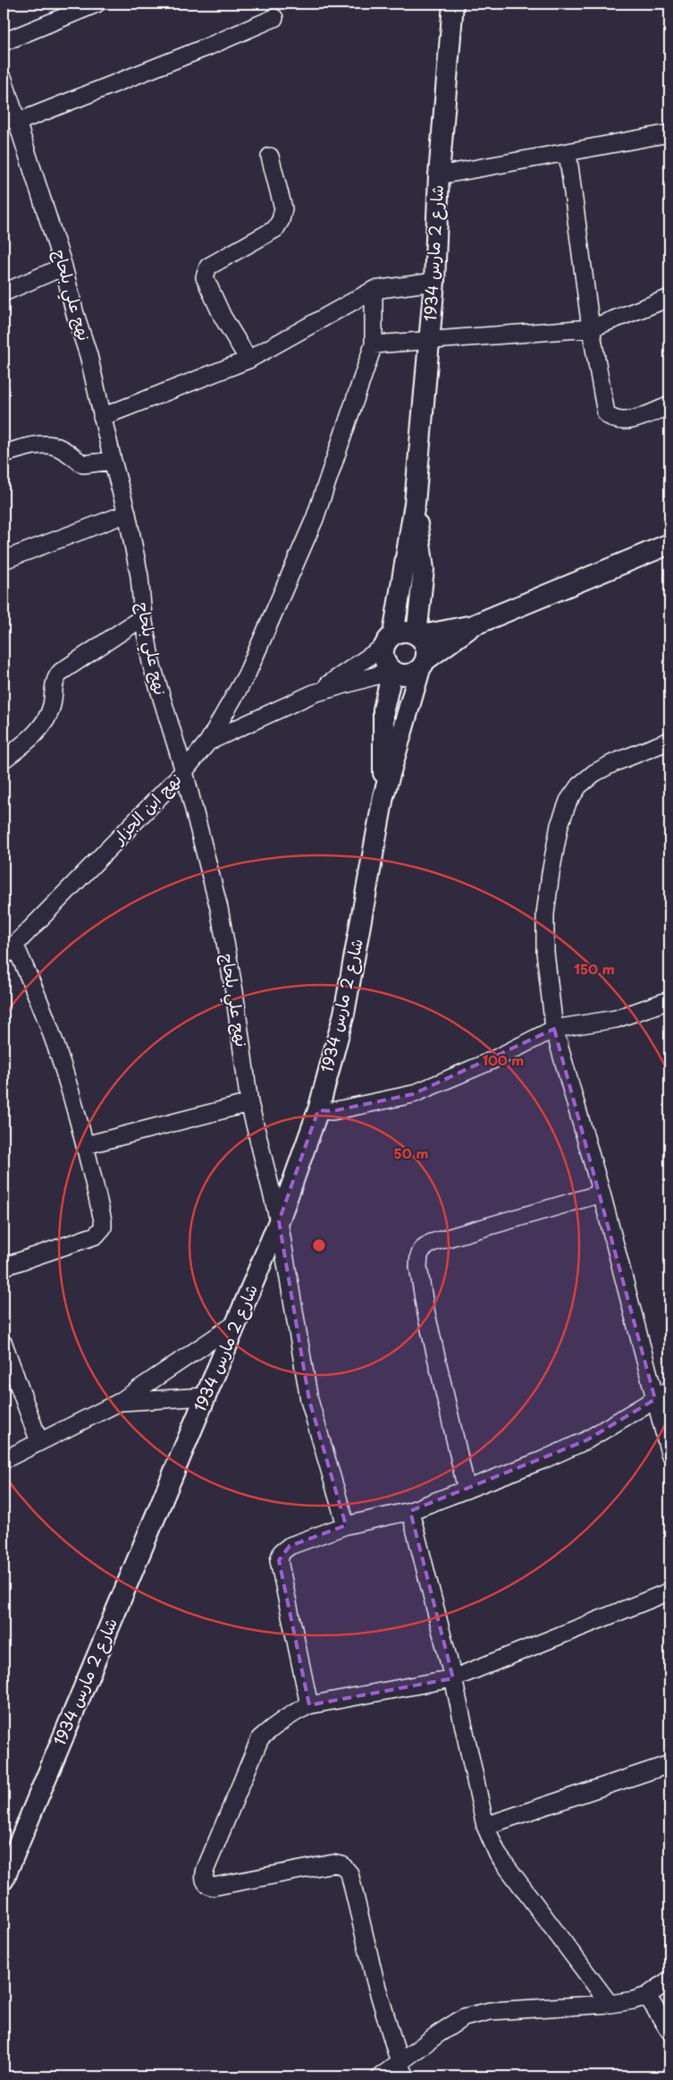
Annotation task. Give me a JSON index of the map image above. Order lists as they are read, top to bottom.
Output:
{
  "streets": {
    "street": ["شارع 2 مارس 1934", "نهج علي بلحاج", "نهج ابن الجزار"]
  },
  "crossings": [
    ["شارع 2 مارس 1934", "نهج علي بلحاج"],
    ["نهج علي بلحاج", "نهج ابن الجزار"]
  ],
  "rings": ["150 m", "100 m", "50 m"]
}
